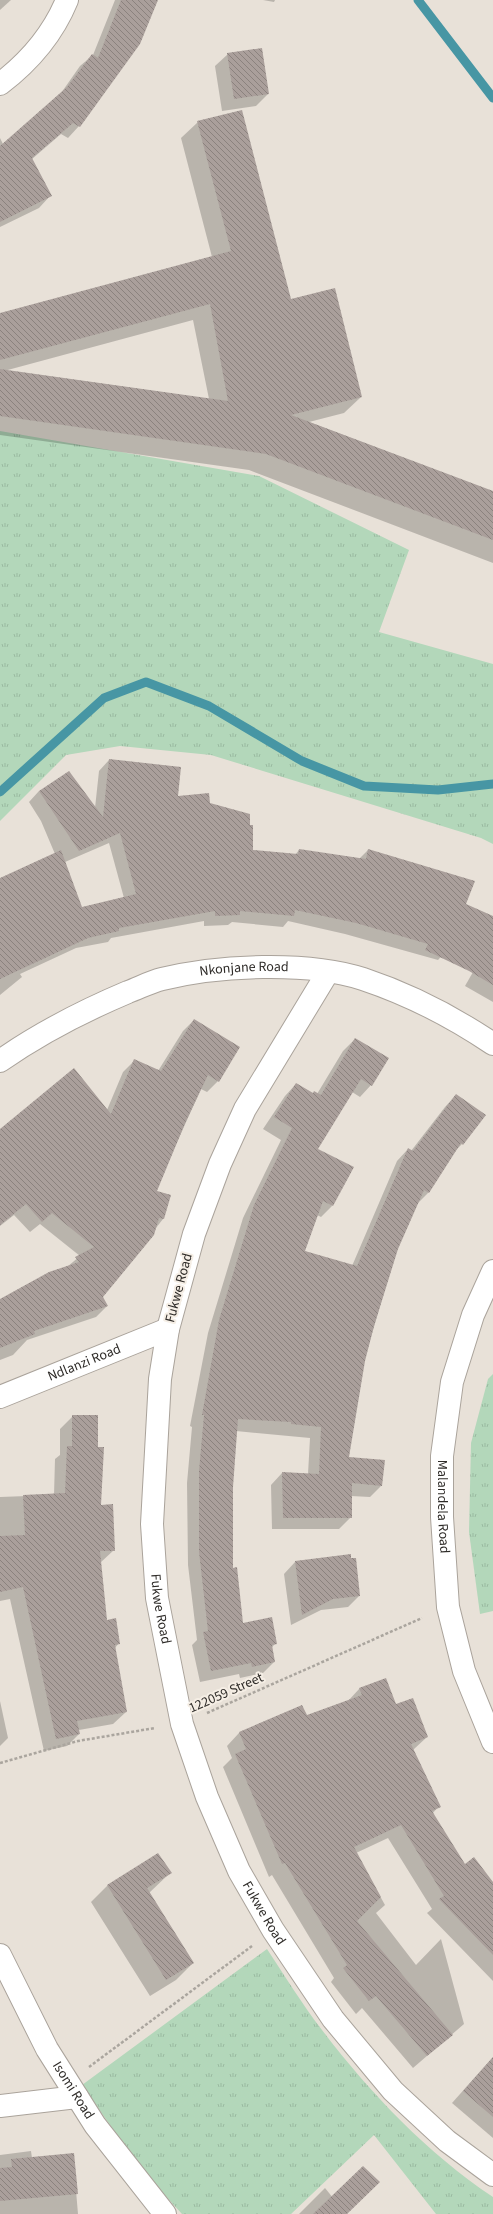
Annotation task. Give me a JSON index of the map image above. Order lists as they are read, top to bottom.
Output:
{
  "streets": {
    "street": [
      "Nkonjane Road",
      "Fukwe Road",
      "Ndlanzi Road",
      "Malandela Road",
      "Isomi Road"
    ],
    "path": ["122059 Street"]
  },
  "crossings": [
    ["Nkonjane Road", "Fukwe Road"],
    ["Fukwe Road", "Ndlanzi Road"],
    ["Fukwe Road", "122059 Street"],
    ["Malandela Road", "122059 Street"]
  ]
}
